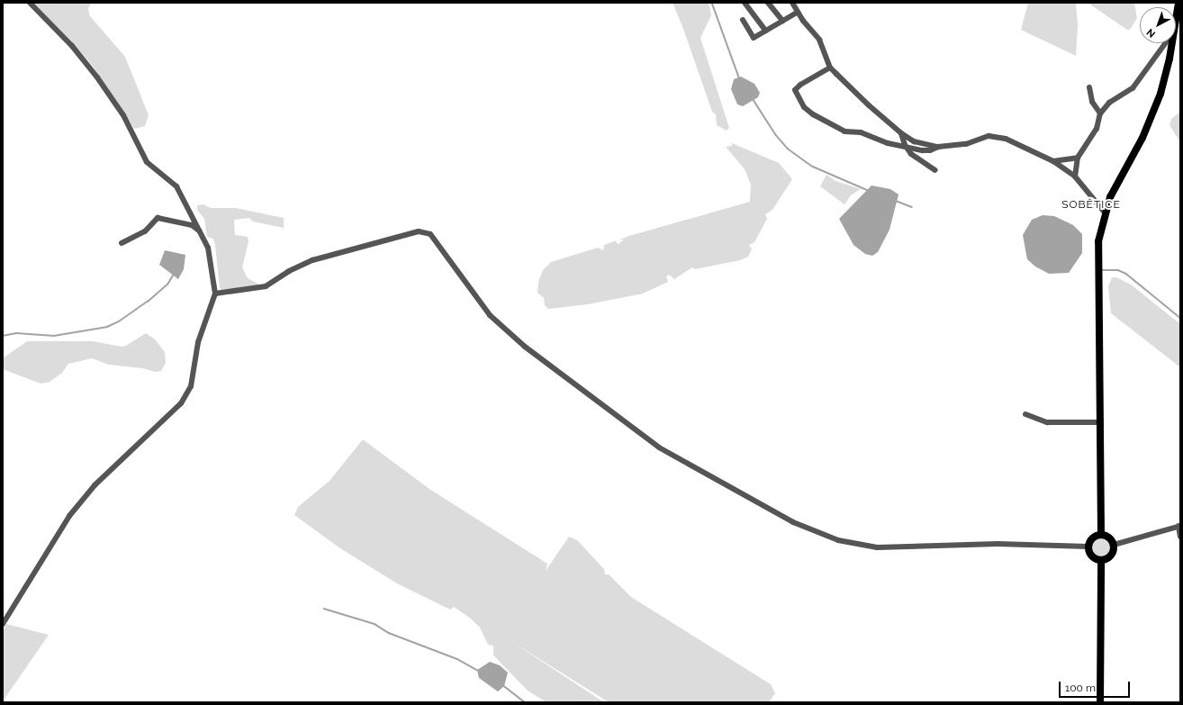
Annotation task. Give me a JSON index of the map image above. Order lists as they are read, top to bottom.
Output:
{
  "districts": ["SOBĚTICE"],
  "scale_bar": "100 m",
  "north": "bottom left"
}
